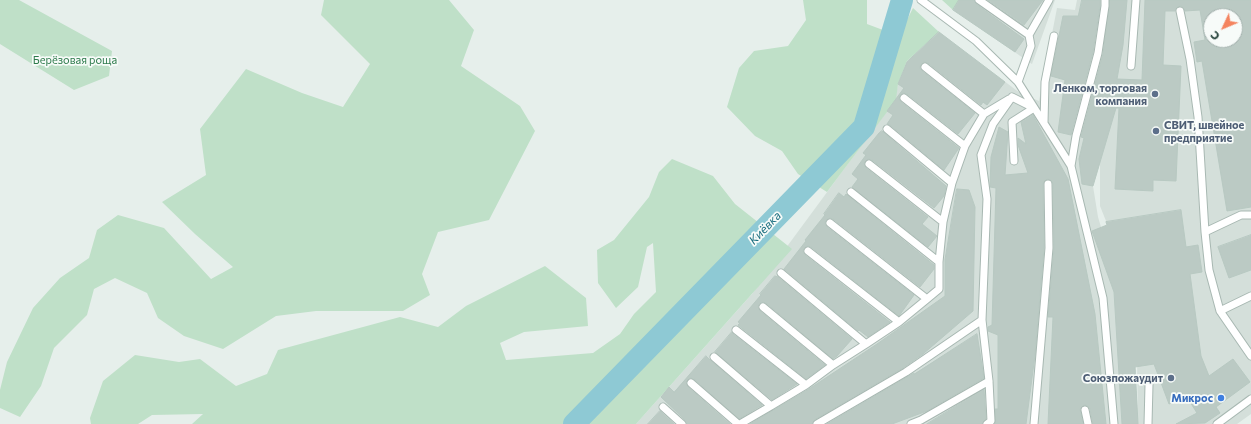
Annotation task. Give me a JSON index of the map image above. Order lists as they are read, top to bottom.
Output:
{
  "water": ["Киёвка"],
  "parks": ["Берёзовая роща"],
  "places": [
    "Ленком, торговая компания",
    "СВИТ, швейное предприятие",
    "Союзпожаудит",
    "Микрос"
  ],
  "north": "bottom left"
}
